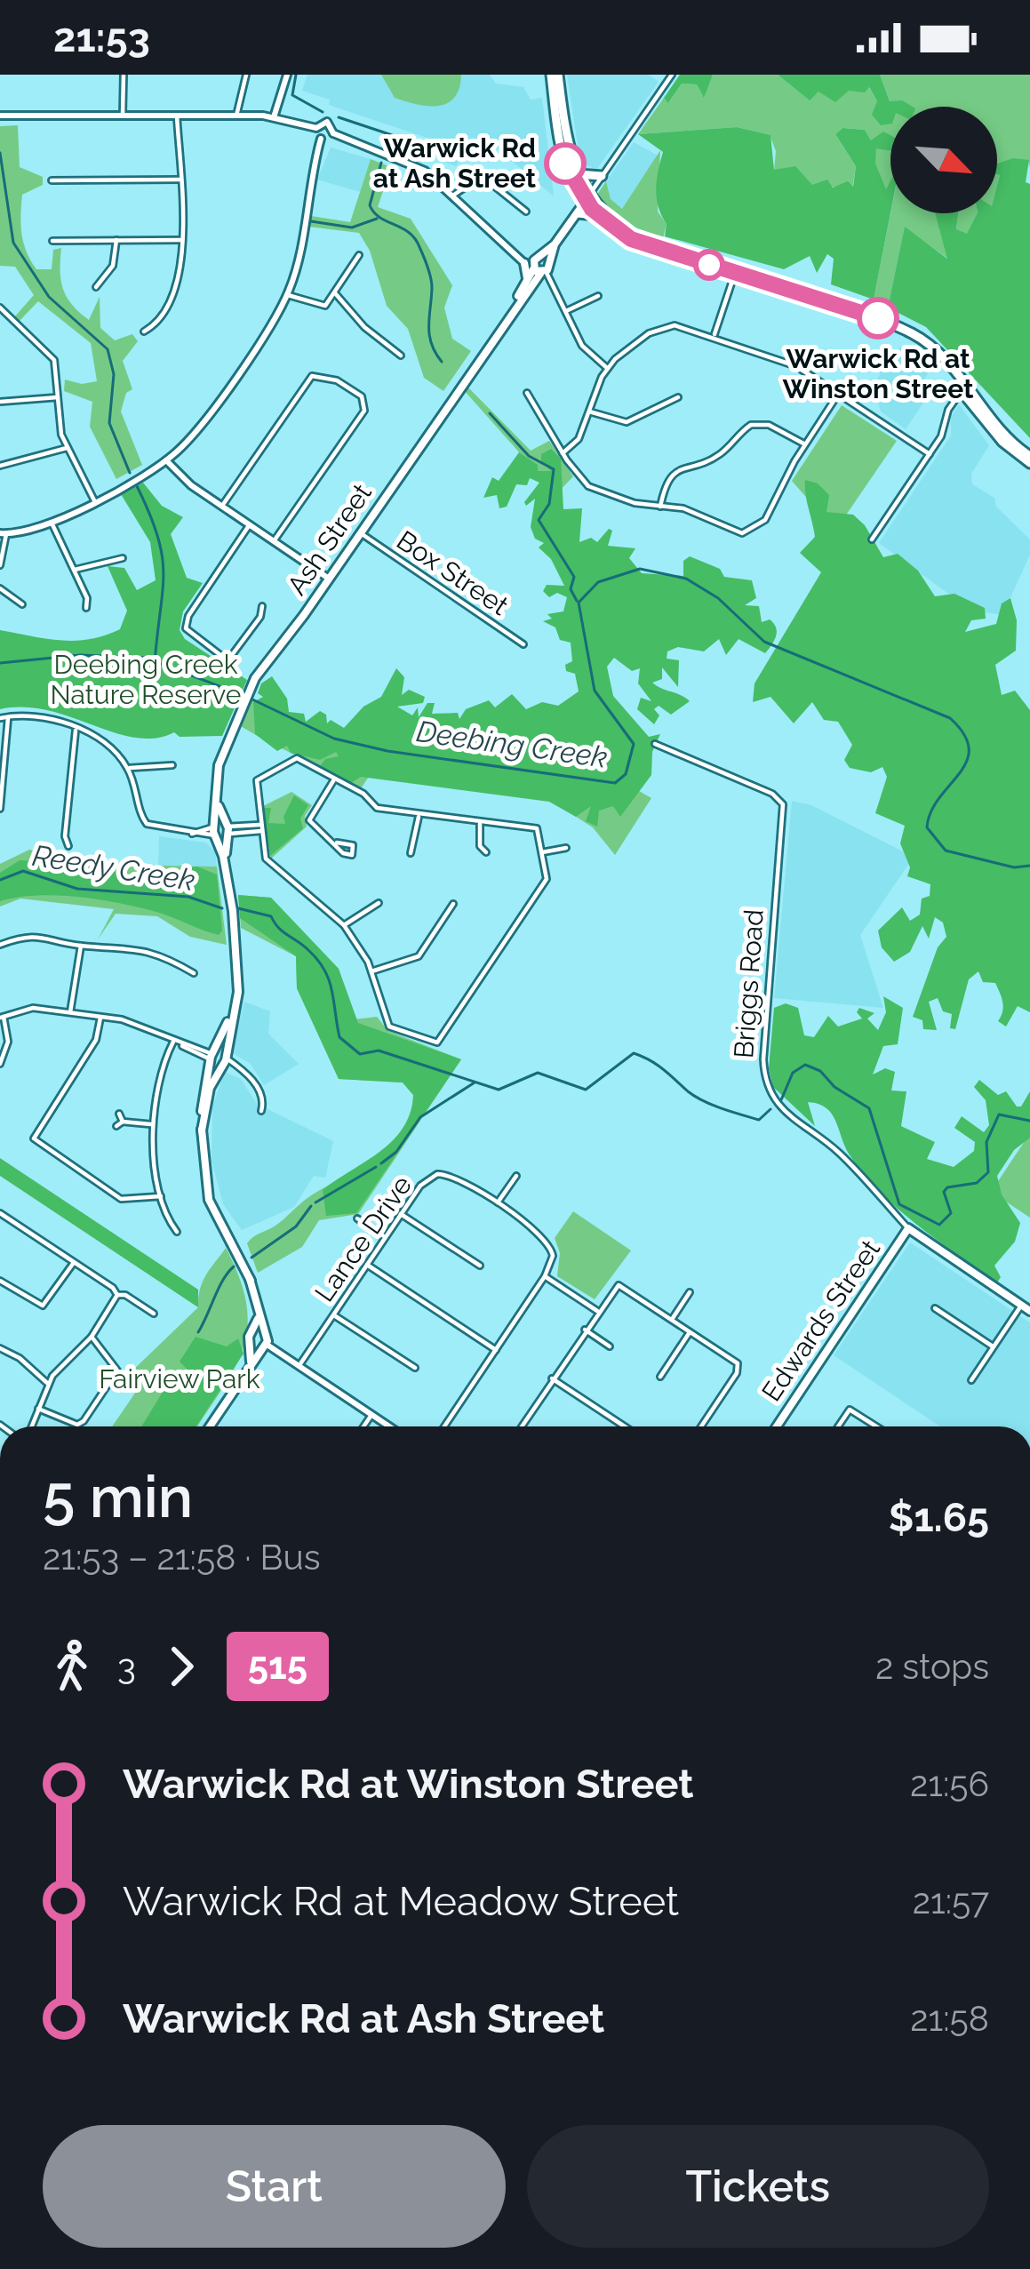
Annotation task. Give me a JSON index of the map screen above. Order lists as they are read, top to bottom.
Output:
{
  "streets": {
    "main road": ["Ash Street", "Briggs Road", "Edwards Street"],
    "street": ["Box Street", "Lance Drive"]
  },
  "crossings": [
    ["Ash Street", "Box Street"],
    ["Briggs Road", "Edwards Street"]
  ],
  "water": ["Deebing Creek", "Reedy Creek"],
  "parks": ["Deebing Creek Nature Reserve", "Fairview Park"],
  "places": ["Warwick Rd at Ash Street", "Warwick Rd at Winston Street"],
  "lines": ["bus line 515"],
  "north": "bottom right",
  "page": {
    "status": "21:53",
    "heading": ["5 min", "21:53 – 21:58 · Bus", "$1.65"],
    "legs": ["3", "515", "2 stops"],
    "list": [
      {
        "name": "Warwick Rd at Winston Street",
        "value": "21:56"
      },
      {
        "name": "Warwick Rd at Meadow Street",
        "value": "21:57"
      },
      {
        "name": "Warwick Rd at Ash Street",
        "value": "21:58"
      }
    ],
    "buttons": ["Start", "Tickets"]
  }
}
